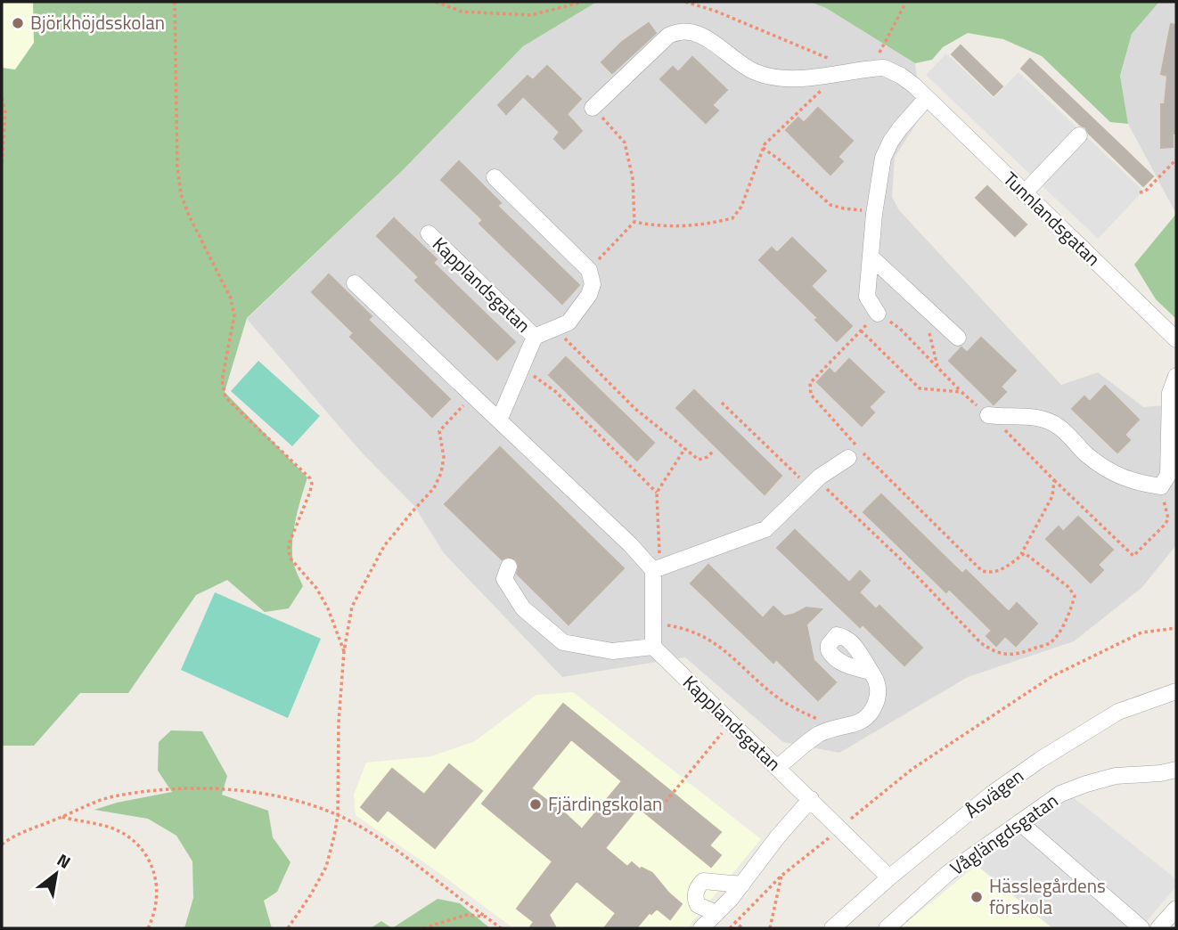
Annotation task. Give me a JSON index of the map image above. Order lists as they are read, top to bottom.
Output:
{
  "streets": {
    "street": [
      "Tunnlandsgatan",
      "Kapplandsgatan",
      "Åsvägen",
      "Våglängdsgatan"
    ]
  },
  "crossings": [
    ["Kapplandsgatan", "Åsvägen"]
  ],
  "places": ["Björkhöjdsskolan", "Fjärdingskolan", "Hässlegårdens förskola"],
  "north": "top right"
}
